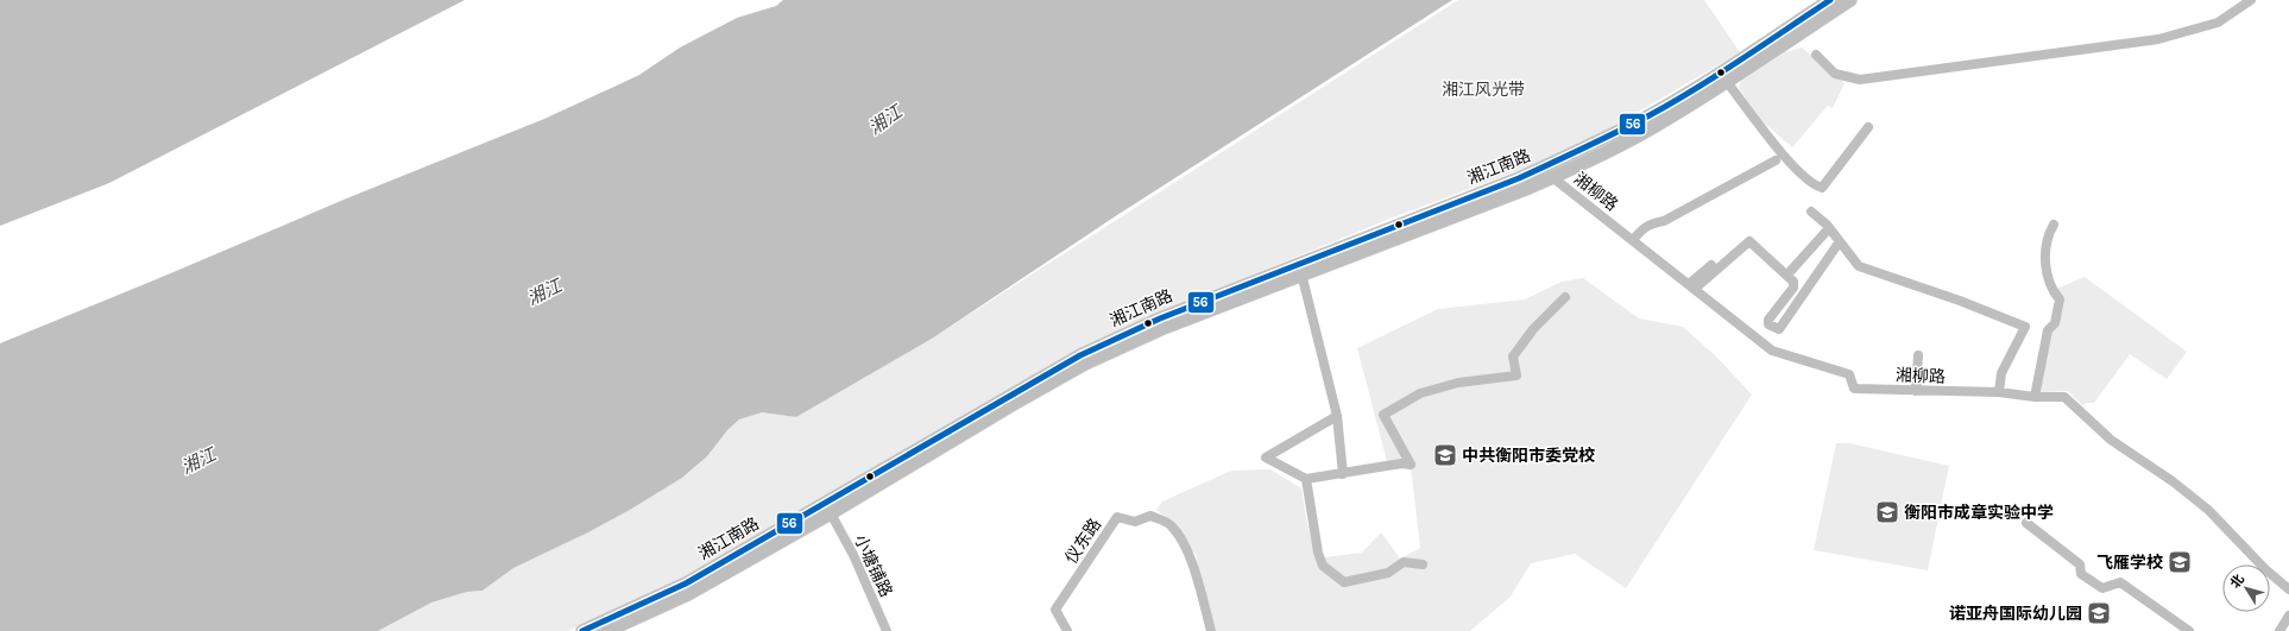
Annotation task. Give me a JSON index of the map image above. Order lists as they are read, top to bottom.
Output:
{
  "streets": {
    "main road": ["湘江南路"],
    "street": ["湘柳路", "仪东路", "小塘铺路"]
  },
  "crossings": [
    ["湘江南路", "湘柳路"],
    ["湘江南路", "小塘铺路"]
  ],
  "water": ["湘江"],
  "parks": ["湘江风光带"],
  "places": {
    "school or university": [
      "中共衡阳市委党校",
      "衡阳市成章实验中学",
      "飞雁学校",
      "诺亚舟国际幼儿园"
    ]
  },
  "lines": ["transit line 56"],
  "north": "top left"
}
